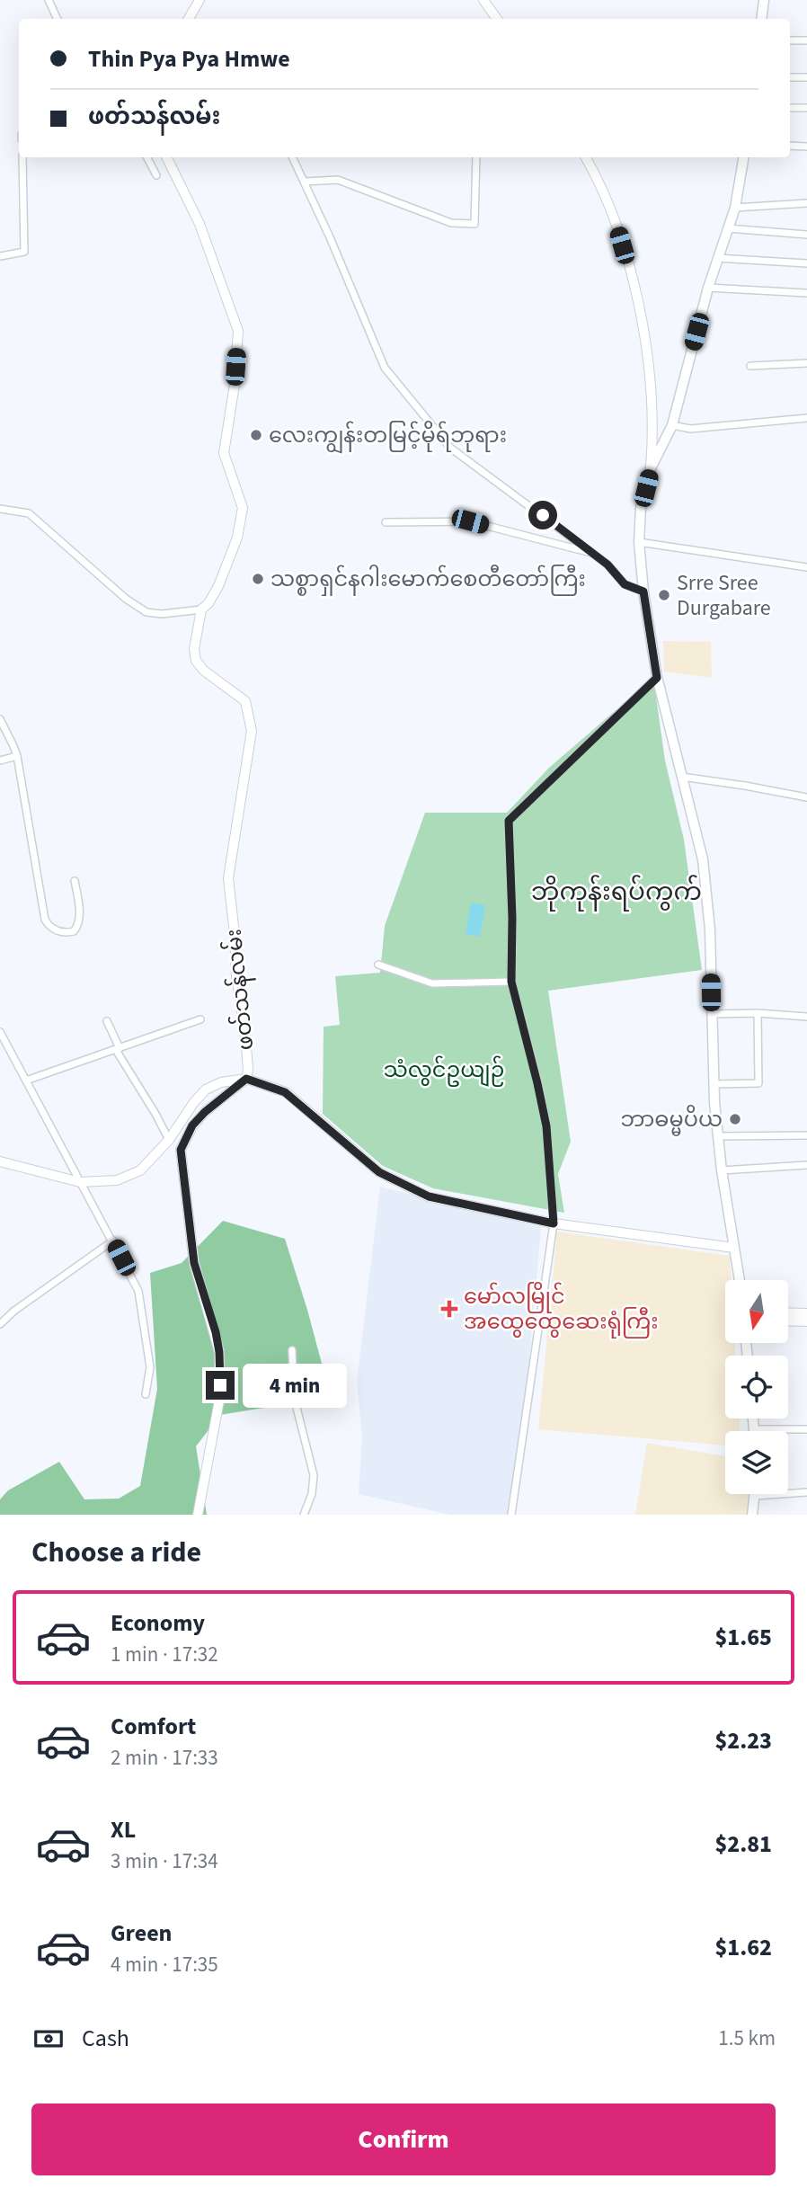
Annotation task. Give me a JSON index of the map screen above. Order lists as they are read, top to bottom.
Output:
{
  "streets": {
    "street": ["ဖတ်သန်လမ်း"]
  },
  "districts": ["ဘိုကုန်းရပ်ကွက်"],
  "parks": ["သံလွင်ဥယျဉ်"],
  "places": {
    "other": [
      "လေးကျွန်းတမြင့်မိုရ်ဘုရား",
      "သစ္စာရှင်နဂါးမောက်စေတီတော်ကြီး",
      "Srre Sree Durgabare",
      "ဘာဓမ္မပိယ"
    ],
    "health": ["မော်လမြိုင် အထွေထွေဆေးရုံကြီး"]
  },
  "north": "bottom",
  "page": {
    "banner": ["Thin Pya Pya Hmwe", "ဖတ်သန်လမ်း"],
    "bubble": "4 min",
    "heading": "Choose a ride",
    "list": [
      {
        "name": "Economy",
        "note": "1 min · 17:32",
        "value": "$1.65"
      },
      {
        "name": "Comfort",
        "note": "2 min · 17:33",
        "value": "$2.23"
      },
      {
        "name": "XL",
        "note": "3 min · 17:34",
        "value": "$2.81"
      },
      {
        "name": "Green",
        "note": "4 min · 17:35",
        "value": "$1.62"
      }
    ],
    "pay": ["Cash", "1.5 km"],
    "buttons": "Confirm"
  }
}
